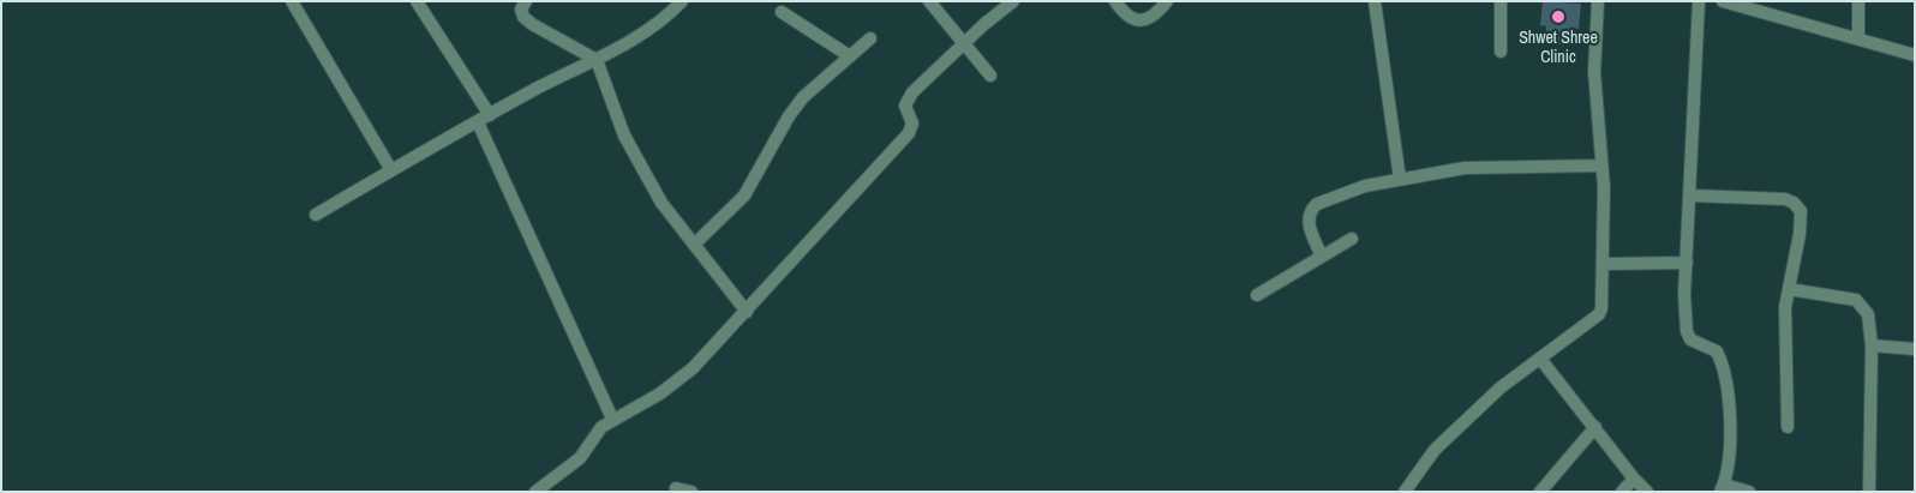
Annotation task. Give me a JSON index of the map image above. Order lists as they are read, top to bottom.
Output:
{
  "places": ["Shwet Shree Clinic"]
}
